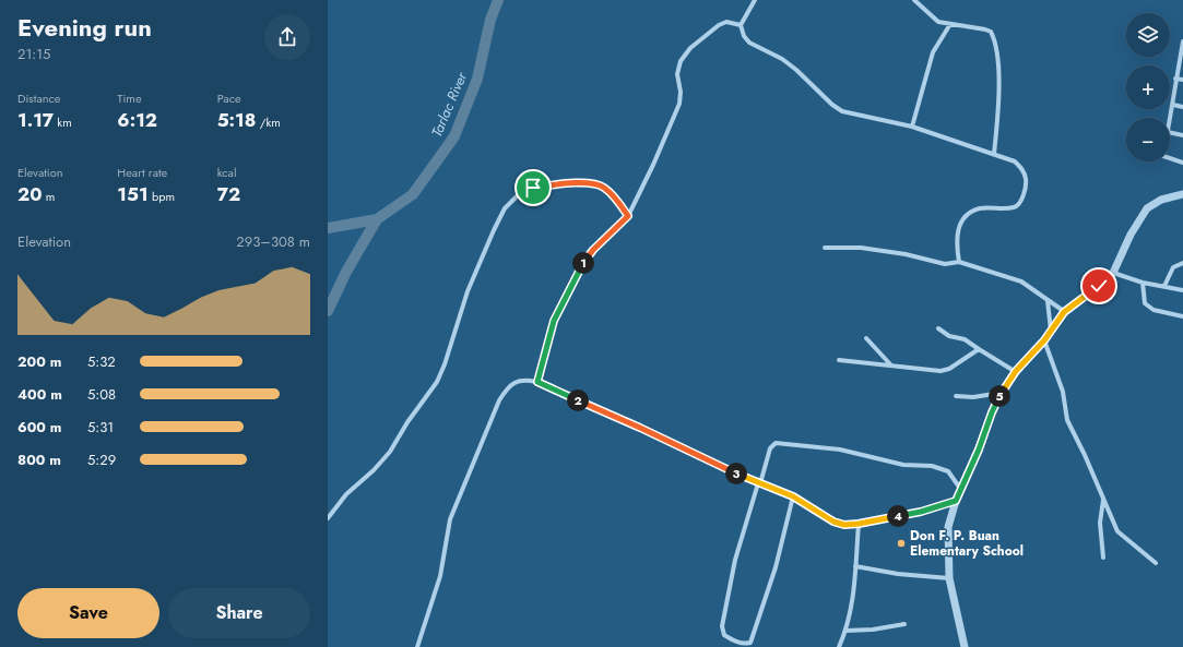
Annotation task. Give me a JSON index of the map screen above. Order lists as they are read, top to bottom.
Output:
{
  "water": ["Tarlac River"],
  "places": ["Don F. P. Buan Elementary School"],
  "page": {
    "heading": ["Evening run", "21:15"],
    "map_buttons": ["+", "−"],
    "stats": [
      ["Distance", "1.17 km"],
      ["Time", "6:12"],
      ["Pace", "5:18 /km"],
      ["Elevation", "20 m"],
      ["Heart rate", "151 bpm"],
      ["kcal", "72"]
    ],
    "chart": ["Elevation", "293–308 m"],
    "pins": [
      "1",
      "5",
      "2",
      "3",
      "4"
    ],
    "list": [
      {
        "name": "200 m",
        "note": "5:32"
      },
      {
        "name": "400 m",
        "note": "5:08"
      },
      {
        "name": "600 m",
        "note": "5:31"
      },
      {
        "name": "800 m",
        "note": "5:29"
      }
    ],
    "buttons": ["Save", "Share"]
  }
}
